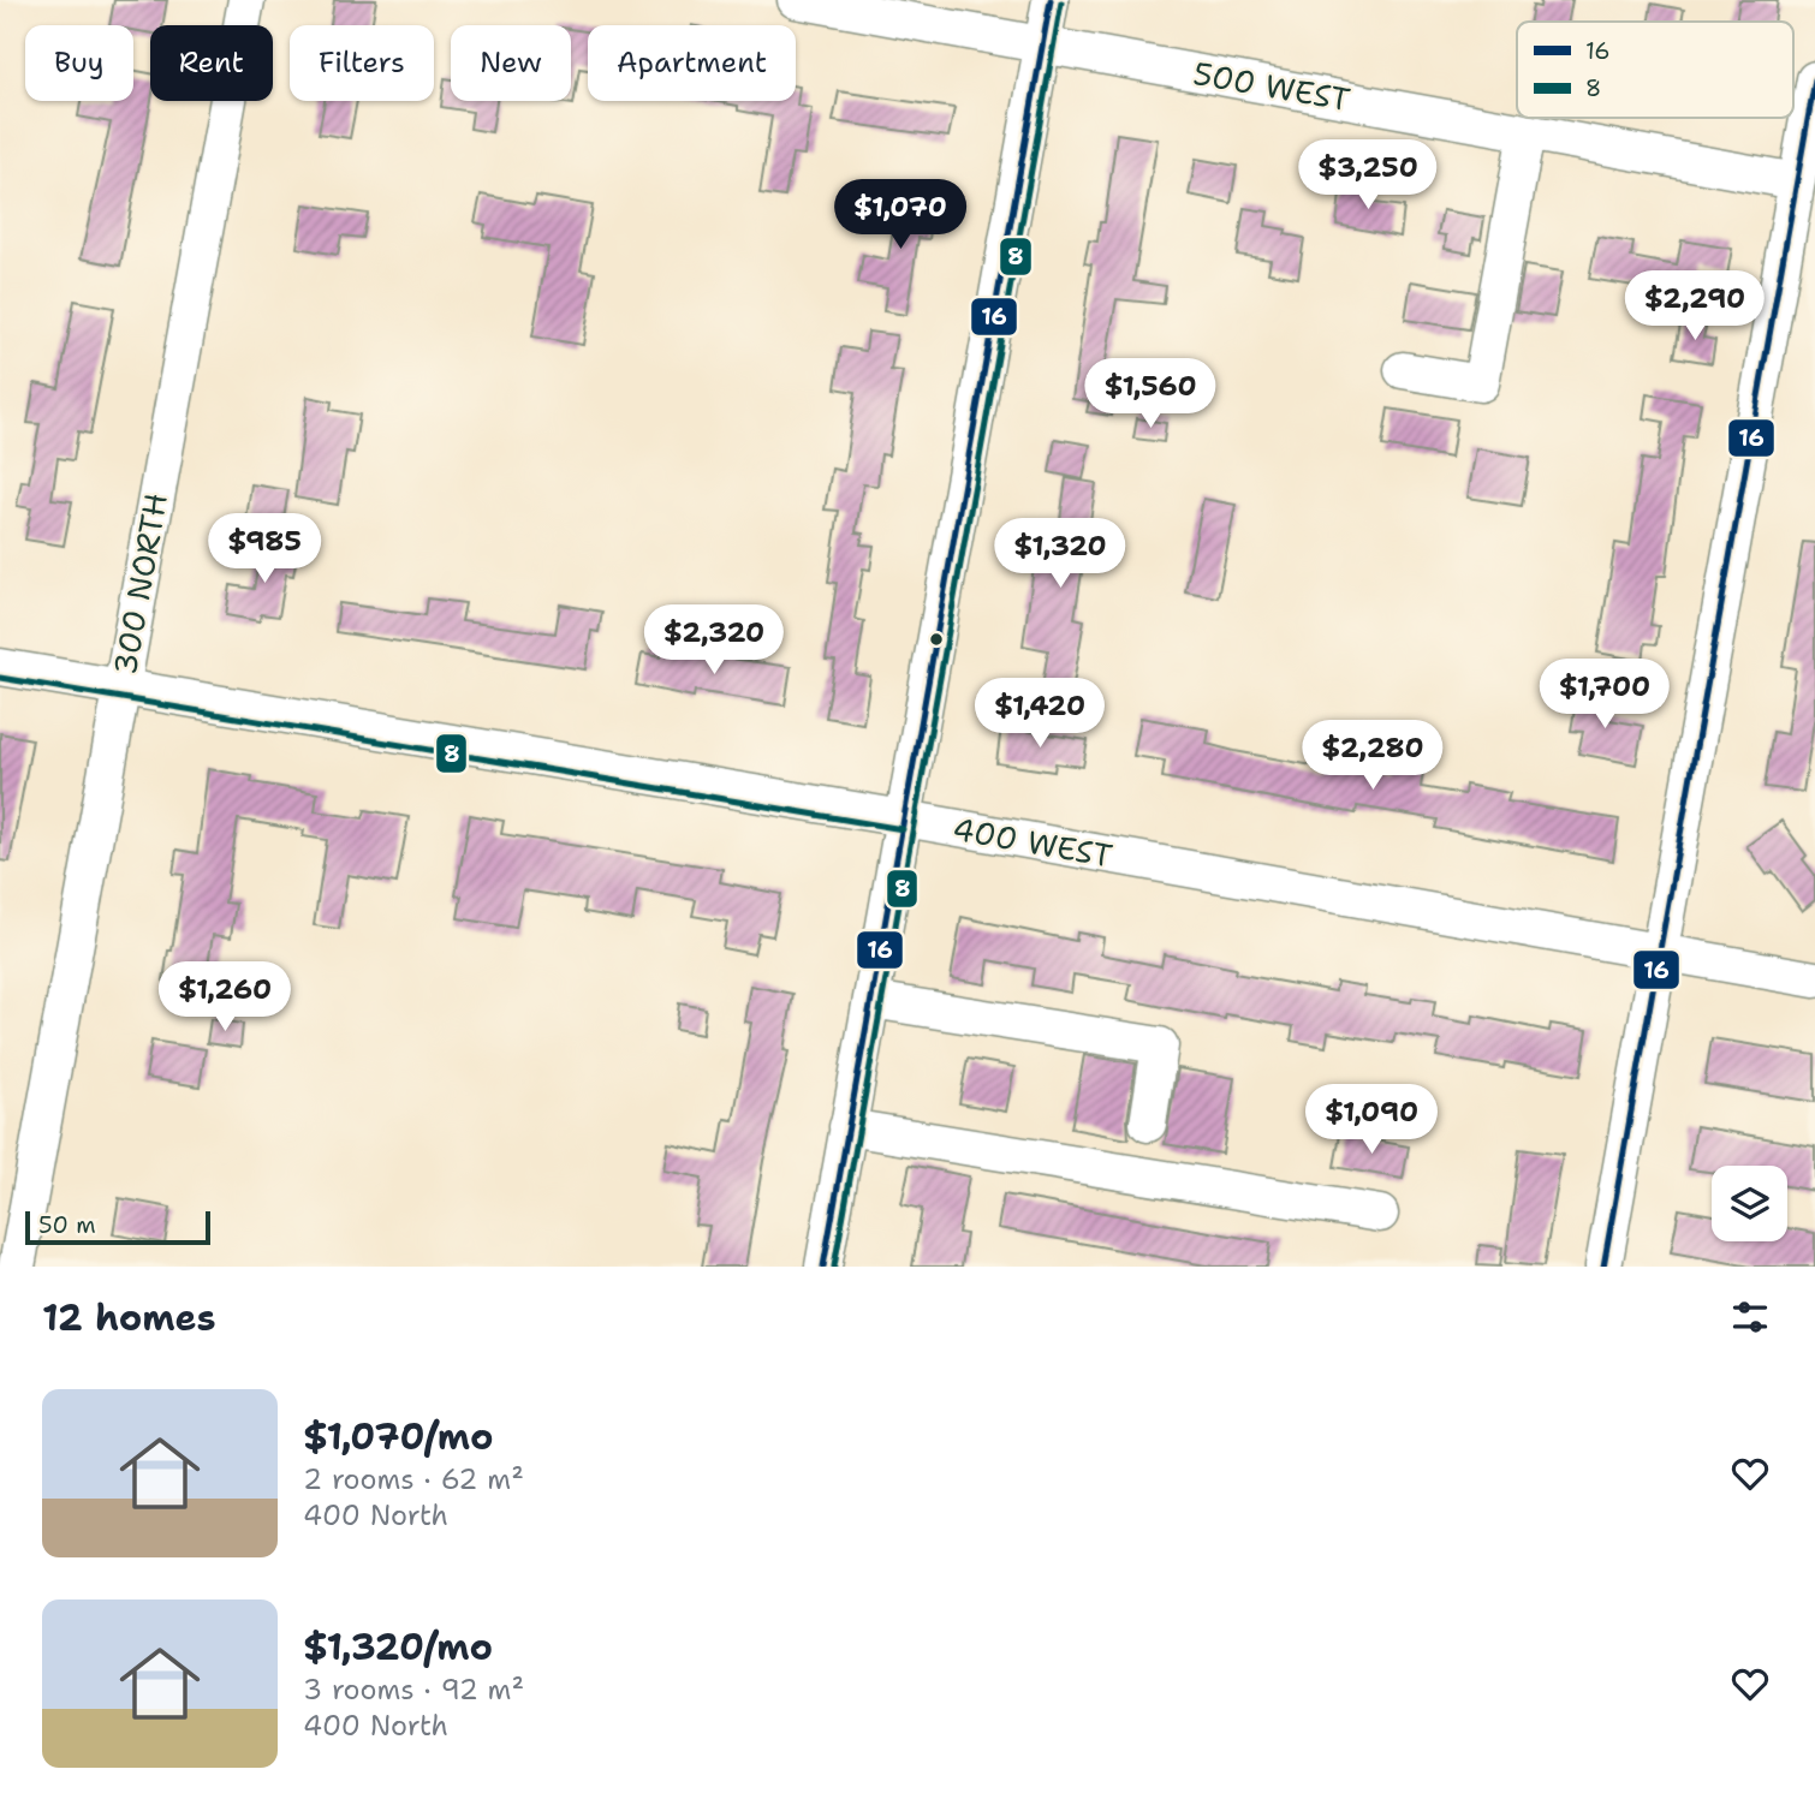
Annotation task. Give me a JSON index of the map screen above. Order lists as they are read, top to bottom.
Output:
{
  "streets": {
    "street": ["500 WEST", "300 NORTH", "400 WEST"]
  },
  "crossings": [
    ["300 NORTH", "400 WEST"]
  ],
  "lines": ["transit line 16", "transit line 8"],
  "legend": ["16", "8"],
  "scale_bar": "50 m",
  "page": {
    "chip": [
      "Buy",
      "Rent",
      "Filters",
      "New",
      "Apartment"
    ],
    "price": [
      "$3,250",
      "$1,070",
      "$2,290",
      "$1,560",
      "$985",
      "$1,320",
      "$2,320",
      "$1,700",
      "$1,420",
      "$2,280",
      "$1,260",
      "$1,090"
    ],
    "scale": "50 m",
    "heading": "12 homes",
    "list": [
      {
        "name": "$1,070/mo",
        "note": "2 rooms · 62 m² · 400 North"
      },
      {
        "name": "$1,320/mo",
        "note": "3 rooms · 92 m² · 400 North"
      }
    ]
  }
}
